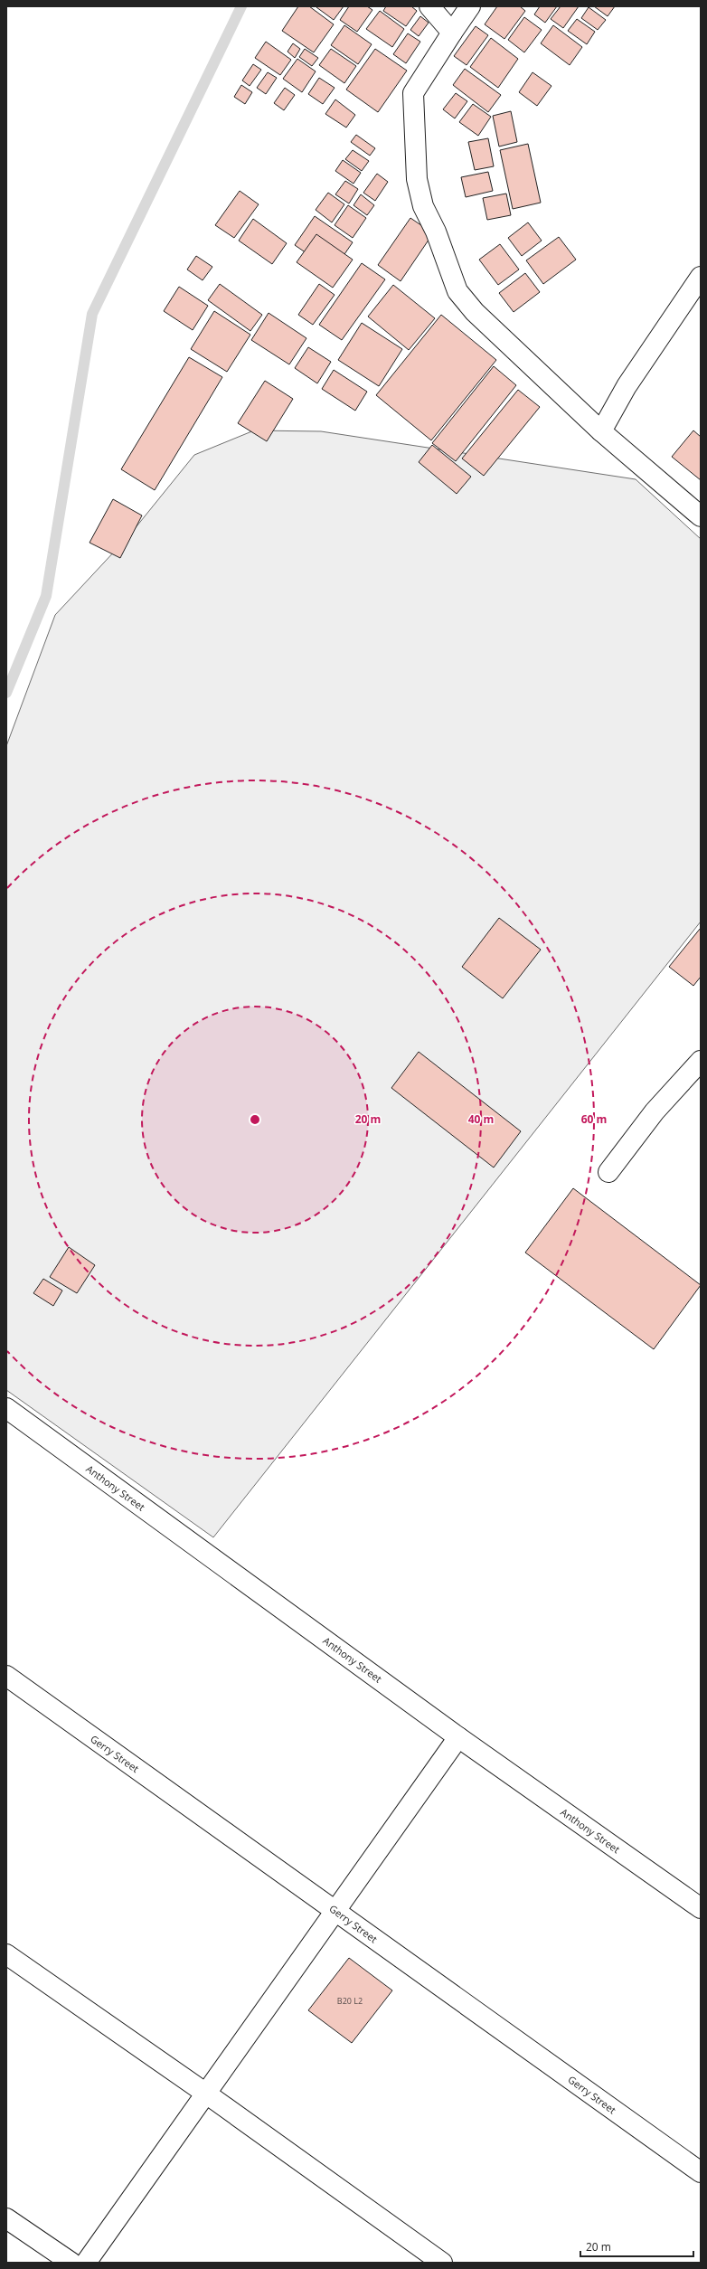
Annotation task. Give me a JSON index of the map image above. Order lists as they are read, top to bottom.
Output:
{
  "streets": {
    "street": ["Anthony Street", "Gerry Street"]
  },
  "house_numbers": ["B20 L2"],
  "scale_bar": "20 m",
  "rings": ["20 m", "40 m", "60 m"]
}
